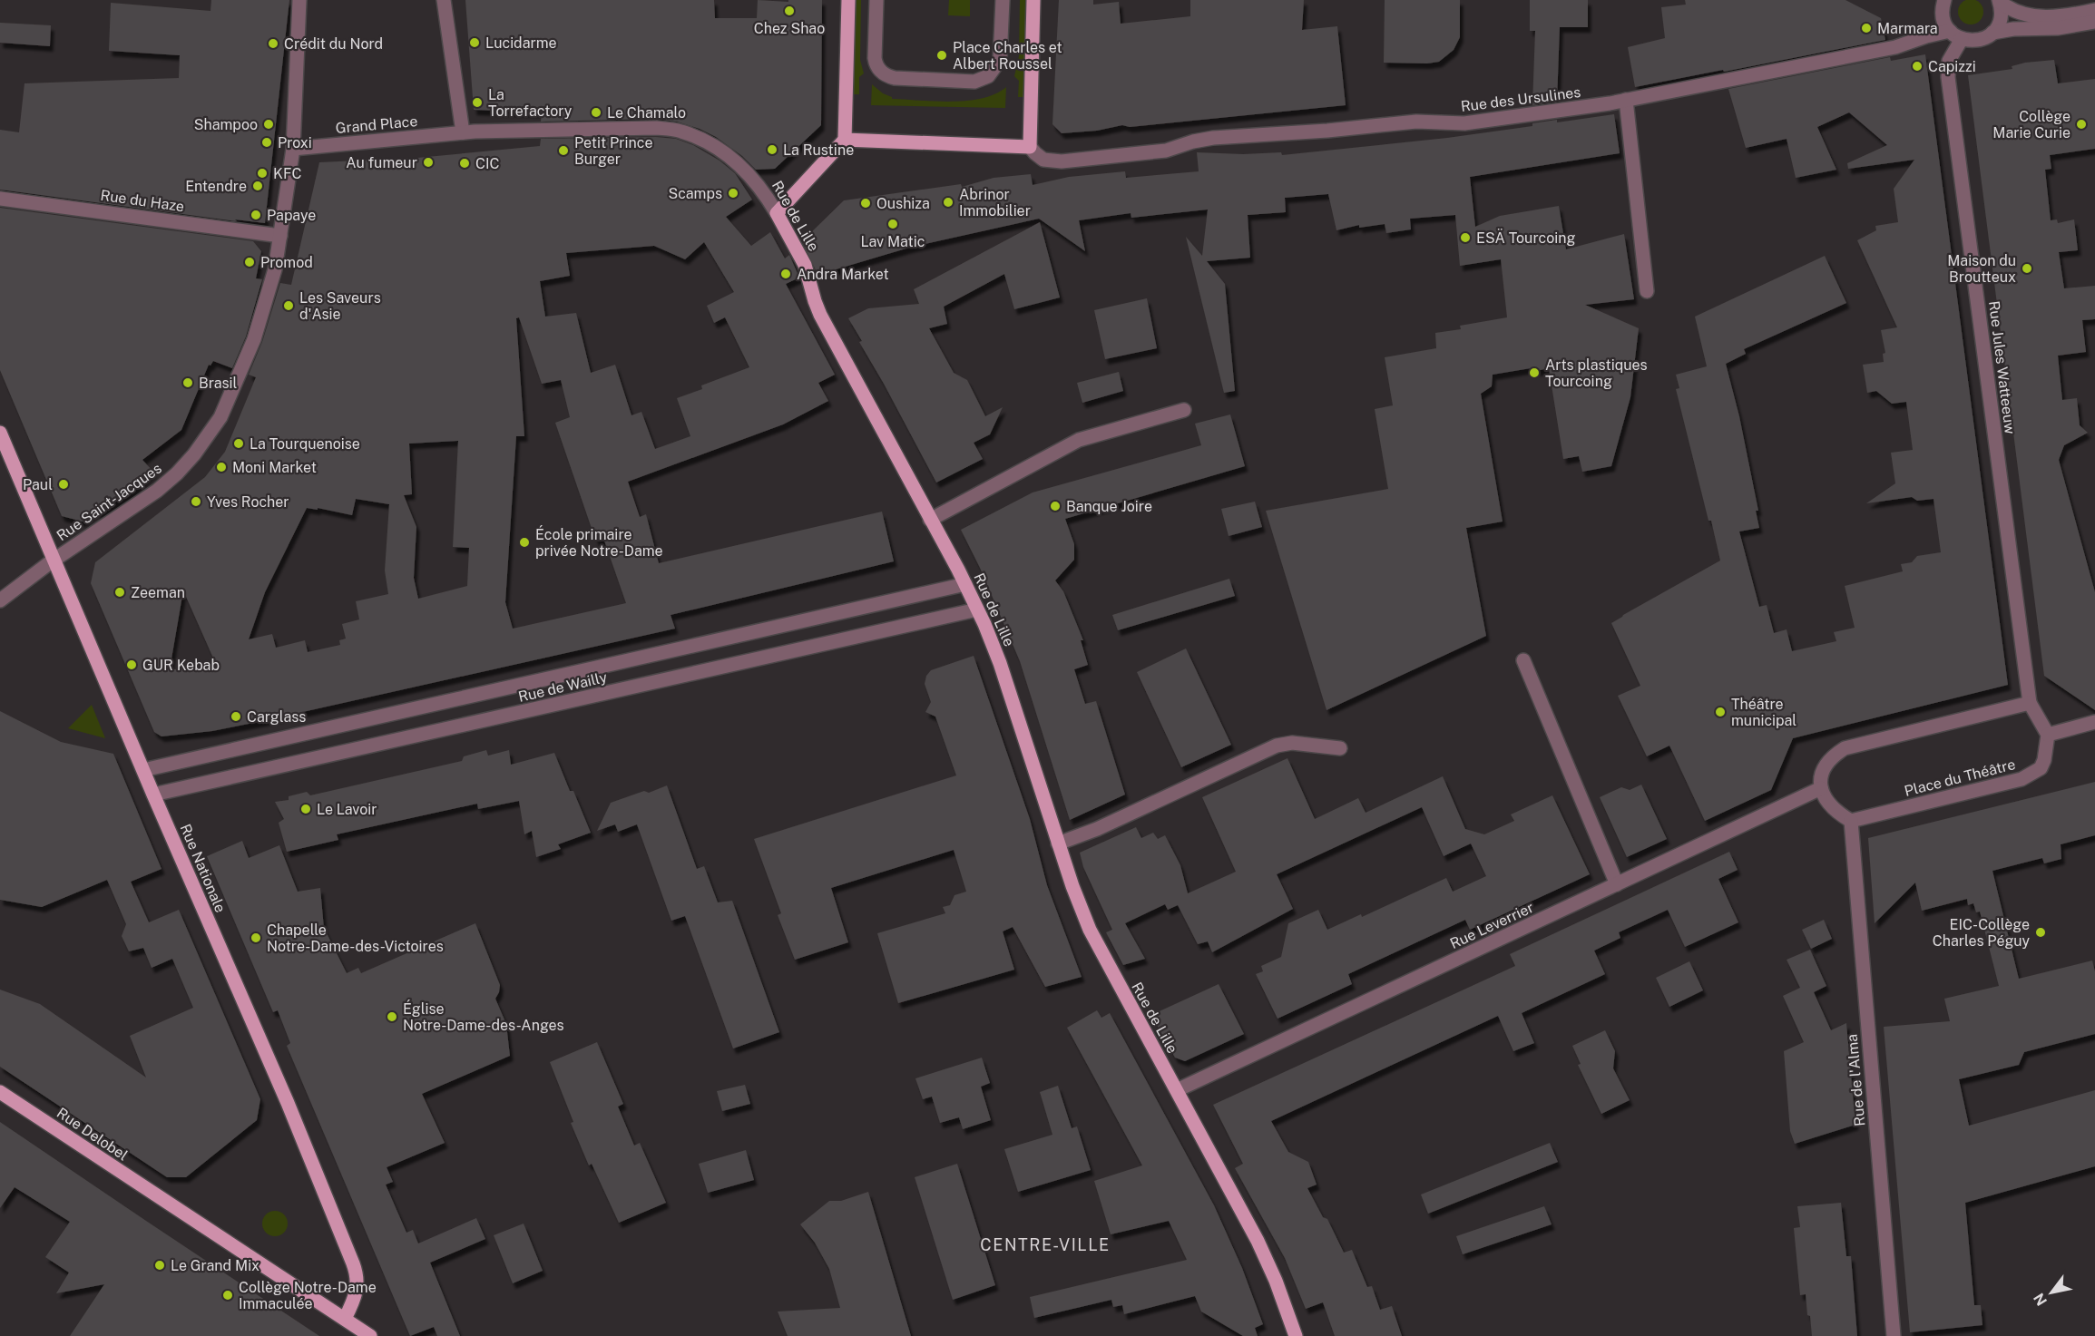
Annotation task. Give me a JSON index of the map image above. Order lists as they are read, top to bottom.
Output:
{
  "streets": {
    "main road": ["Rue de Lille", "Rue Nationale", "Rue Delobel"],
    "street": [
      "Rue des Ursulines",
      "Grand Place",
      "Rue du Haze",
      "Rue Jules Watteeuw",
      "Rue Saint-Jacques",
      "Rue de Wailly",
      "Place du Théâtre",
      "Rue Leverrier",
      "Rue de l'Alma"
    ]
  },
  "crossings": [
    ["Rue des Ursulines", "Rue Jules Watteeuw"],
    ["Grand Place", "Rue de Lille"],
    ["Grand Place", "Rue Saint-Jacques"],
    ["Rue du Haze", "Rue Saint-Jacques"],
    ["Rue de Lille", "Rue de Wailly"],
    ["Rue de Lille", "Rue Leverrier"],
    ["Rue Saint-Jacques", "Rue Nationale"],
    ["Rue de Wailly", "Rue Nationale"],
    ["Place du Théâtre", "Rue de l'Alma"],
    ["Rue Nationale", "Rue Delobel"]
  ],
  "districts": ["CENTRE-VILLE"],
  "places": [
    "Chez Shao",
    "Marmara",
    "Lucidarme",
    "Crédit du Nord",
    "Place Charles et Albert Roussel",
    "Capizzi",
    "La Torrefactory",
    "Le Chamalo",
    "Shampoo",
    "Collège Marie Curie",
    "Proxi",
    "La Rustine",
    "Petit Prince Burger",
    "Au fumeur",
    "CIC",
    "KFC",
    "Entendre",
    "Scamps",
    "Abrinor Immobilier",
    "Oushiza",
    "Papaye",
    "Lav Matic",
    "ESÄ Tourcoing",
    "Promod",
    "Maison du Broutteux",
    "Andra Market",
    "Les Saveurs d'Asie",
    "Arts plastiques Tourcoing",
    "Brasil",
    "La Tourquenoise",
    "Moni Market",
    "Paul",
    "Yves Rocher",
    "Banque Joire",
    "École primaire privée Notre-Dame",
    "Zeeman",
    "GUR Kebab",
    "Théâtre municipal",
    "Carglass",
    "Le Lavoir",
    "EIC-Collège Charles Péguy",
    "Chapelle Notre-Dame-des-Victoires",
    "Église Notre-Dame-des-Anges",
    "Le Grand Mix",
    "Collège Notre-Dame Immaculée"
  ],
  "north": "bottom left"
}
